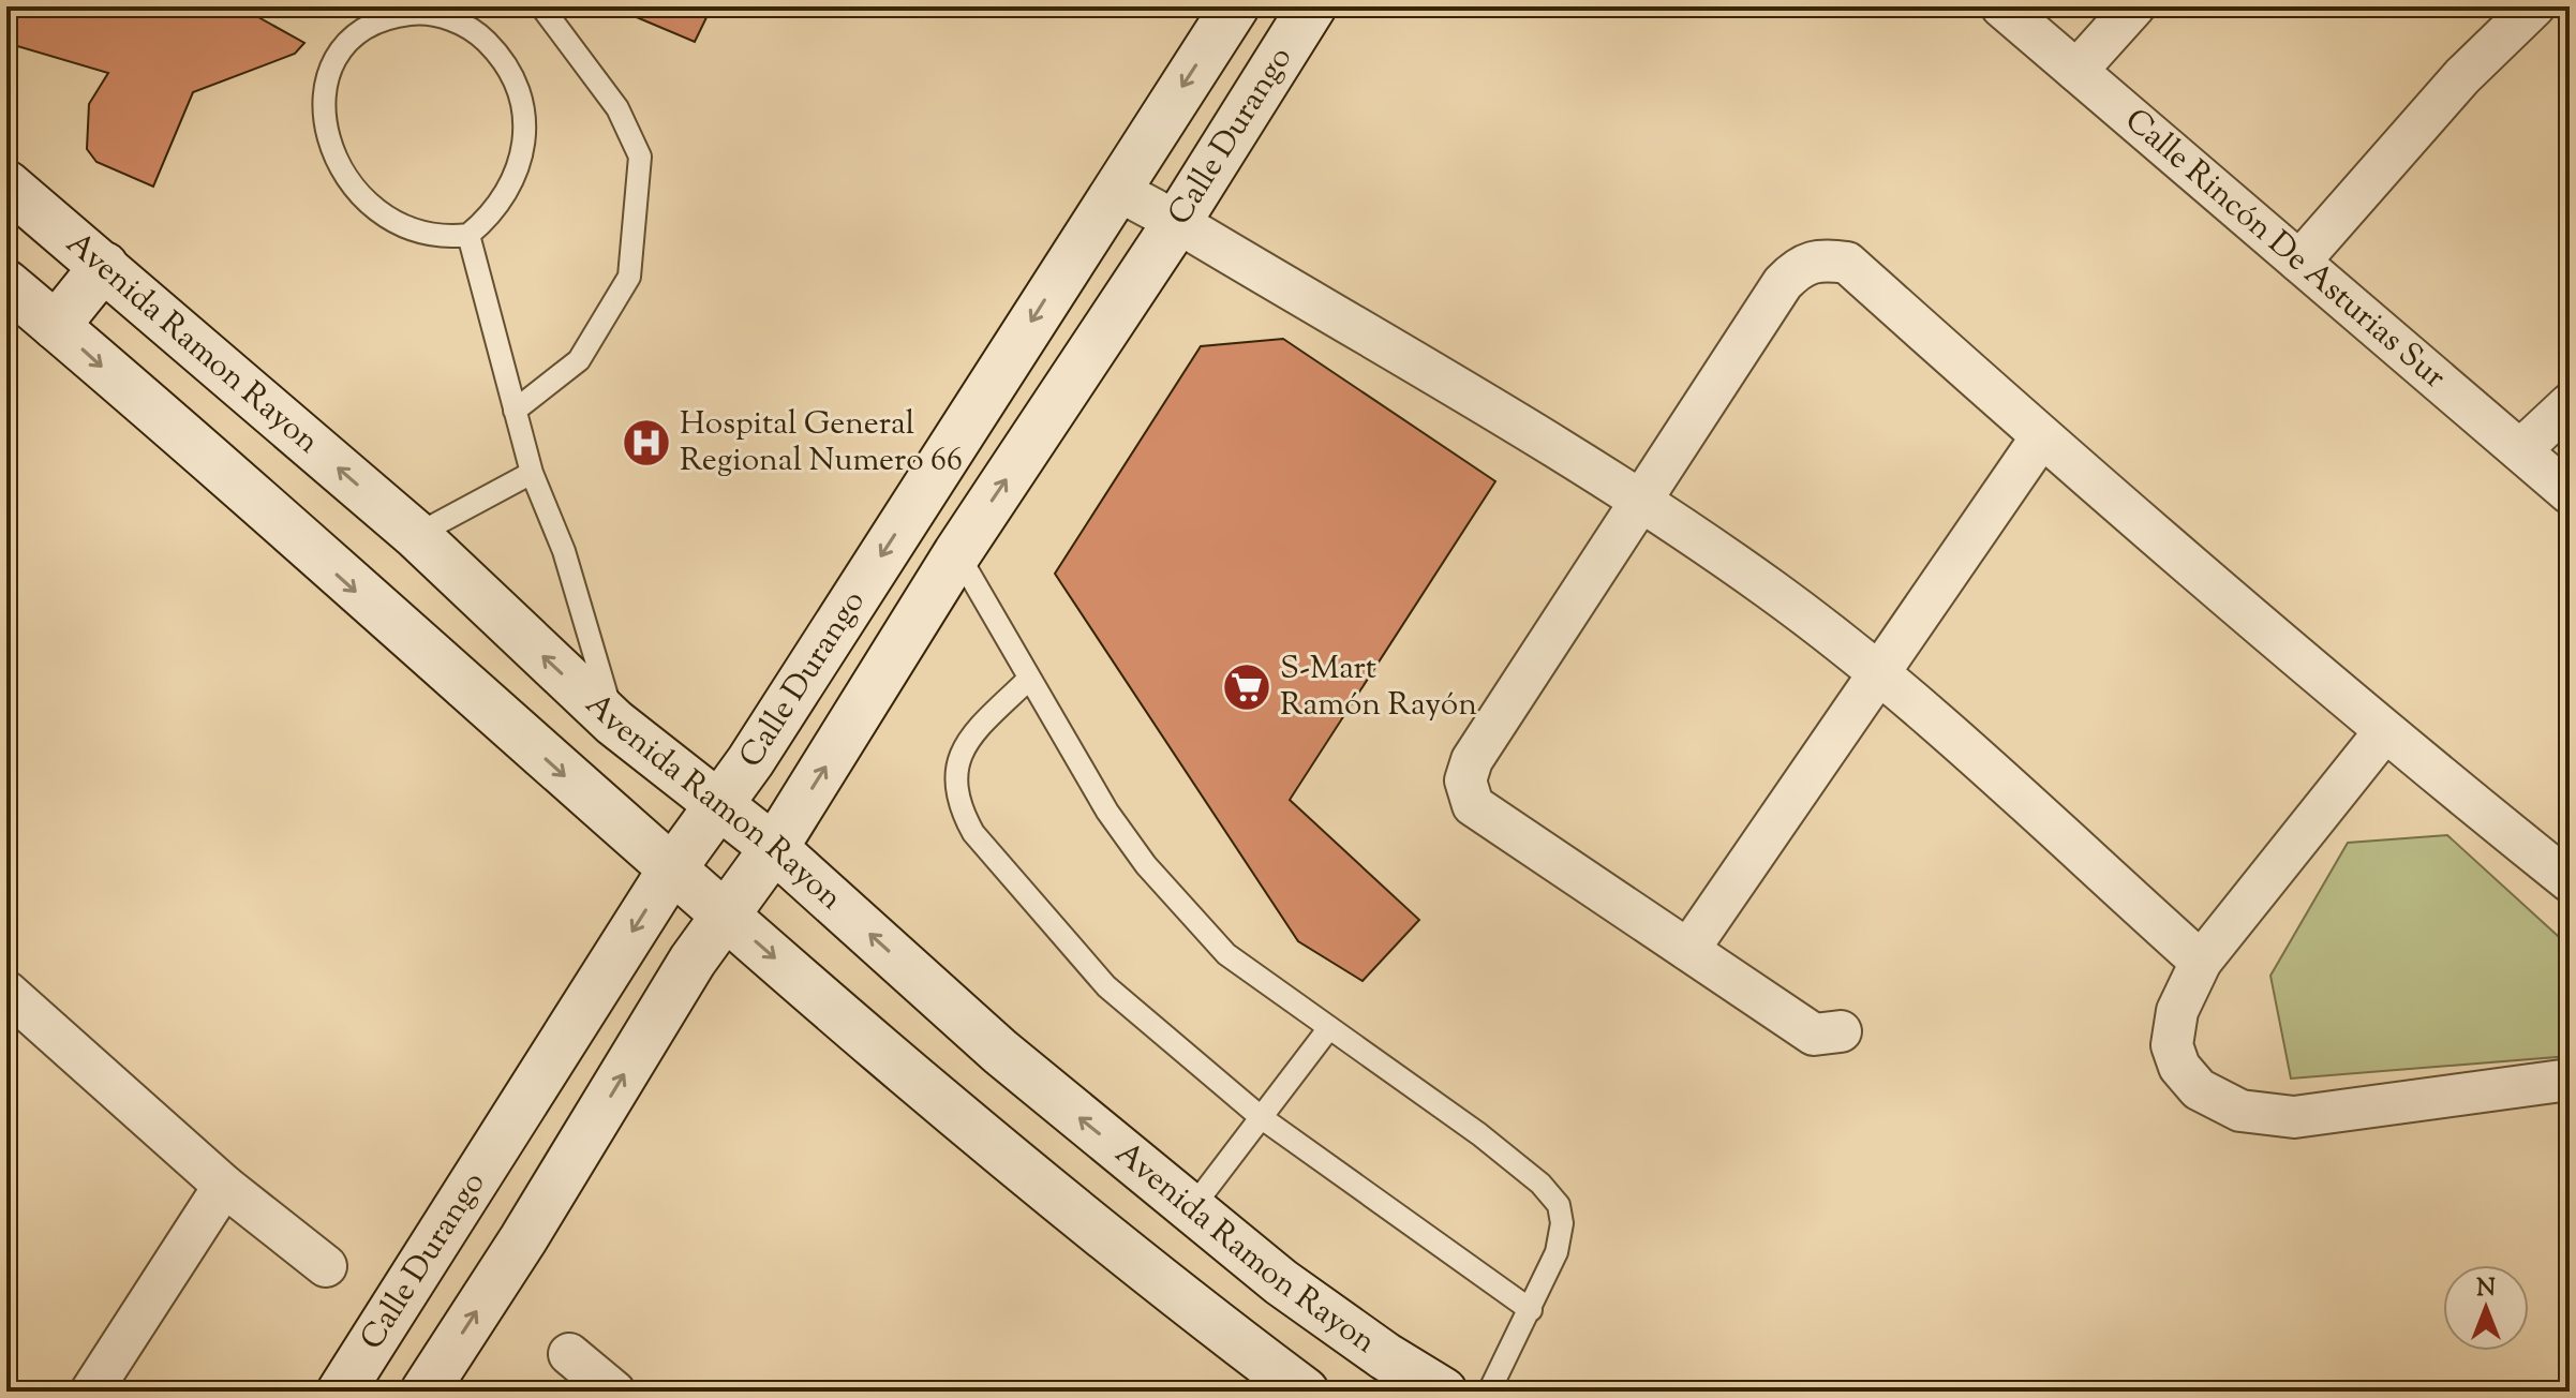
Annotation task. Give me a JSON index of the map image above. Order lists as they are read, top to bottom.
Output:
{
  "streets": {
    "main road": ["Calle Durango", "Avenida Ramon Rayon"],
    "street": ["Calle Rincón De Asturias Sur"]
  },
  "crossings": [
    ["Calle Durango", "Avenida Ramon Rayon"]
  ],
  "places": {
    "hospital": ["Hospital General Regional Numero 66"],
    "supermarket": ["S-Mart Ramón Rayón"]
  },
  "north": "top"
}
